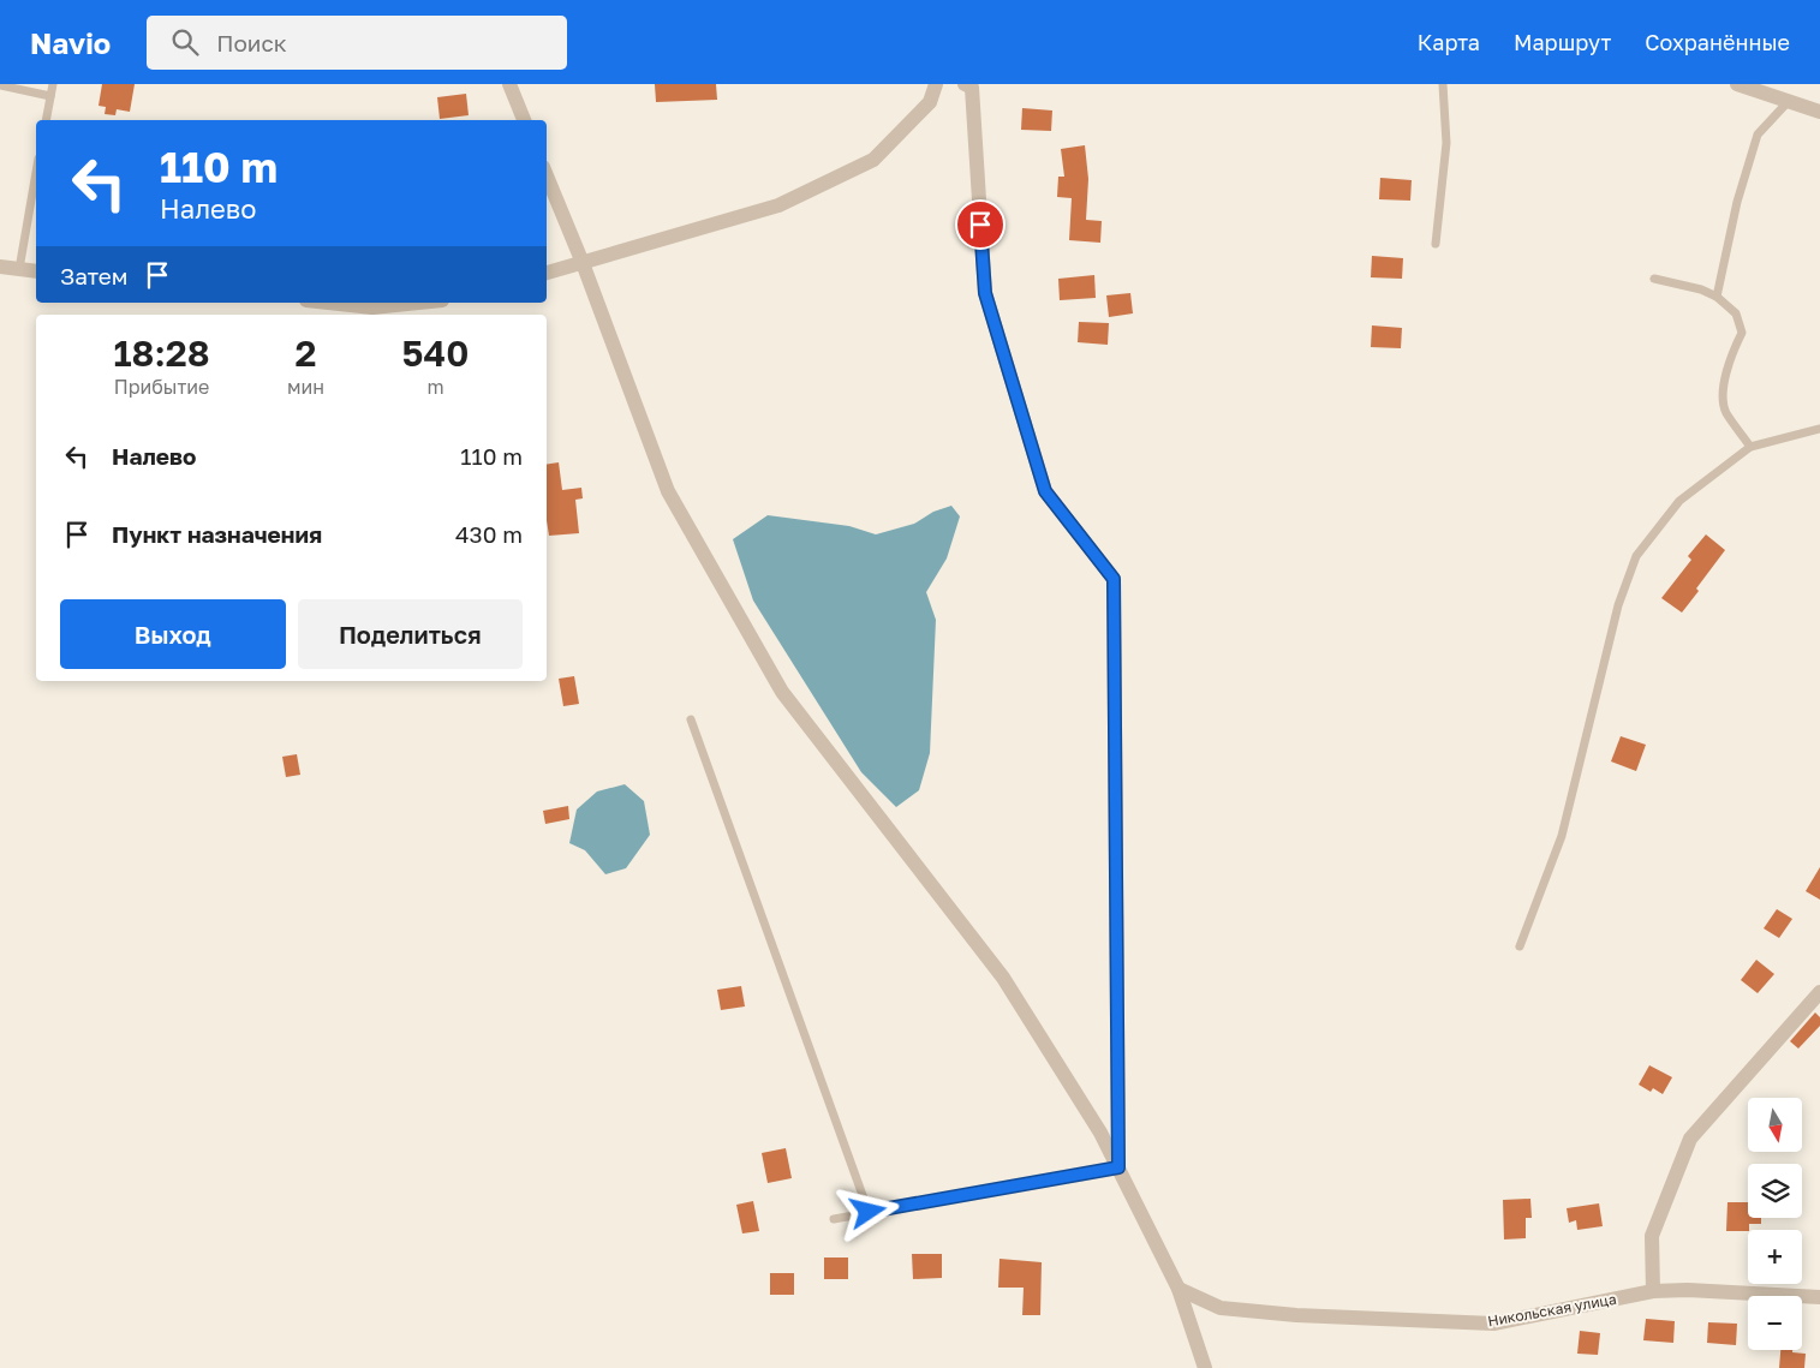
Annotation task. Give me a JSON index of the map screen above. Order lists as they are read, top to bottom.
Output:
{
  "streets": {
    "street": ["Никольская улица"]
  },
  "north": "bottom",
  "page": {
    "header": "Navio",
    "search": "Поиск",
    "nav": ["Карта", "Маршрут", "Сохранённые"],
    "turn": ["110 m", "Налево"],
    "then": "Затем",
    "eta": [
      "18:28",
      "Прибытие",
      "2",
      "мин",
      "540",
      "m"
    ],
    "list": [
      {
        "name": "Налево",
        "value": "110 m"
      },
      {
        "name": "Пункт назначения",
        "value": "430 m"
      }
    ],
    "buttons": ["Выход", "Поделиться"],
    "map_buttons": ["+", "−"]
  }
}
